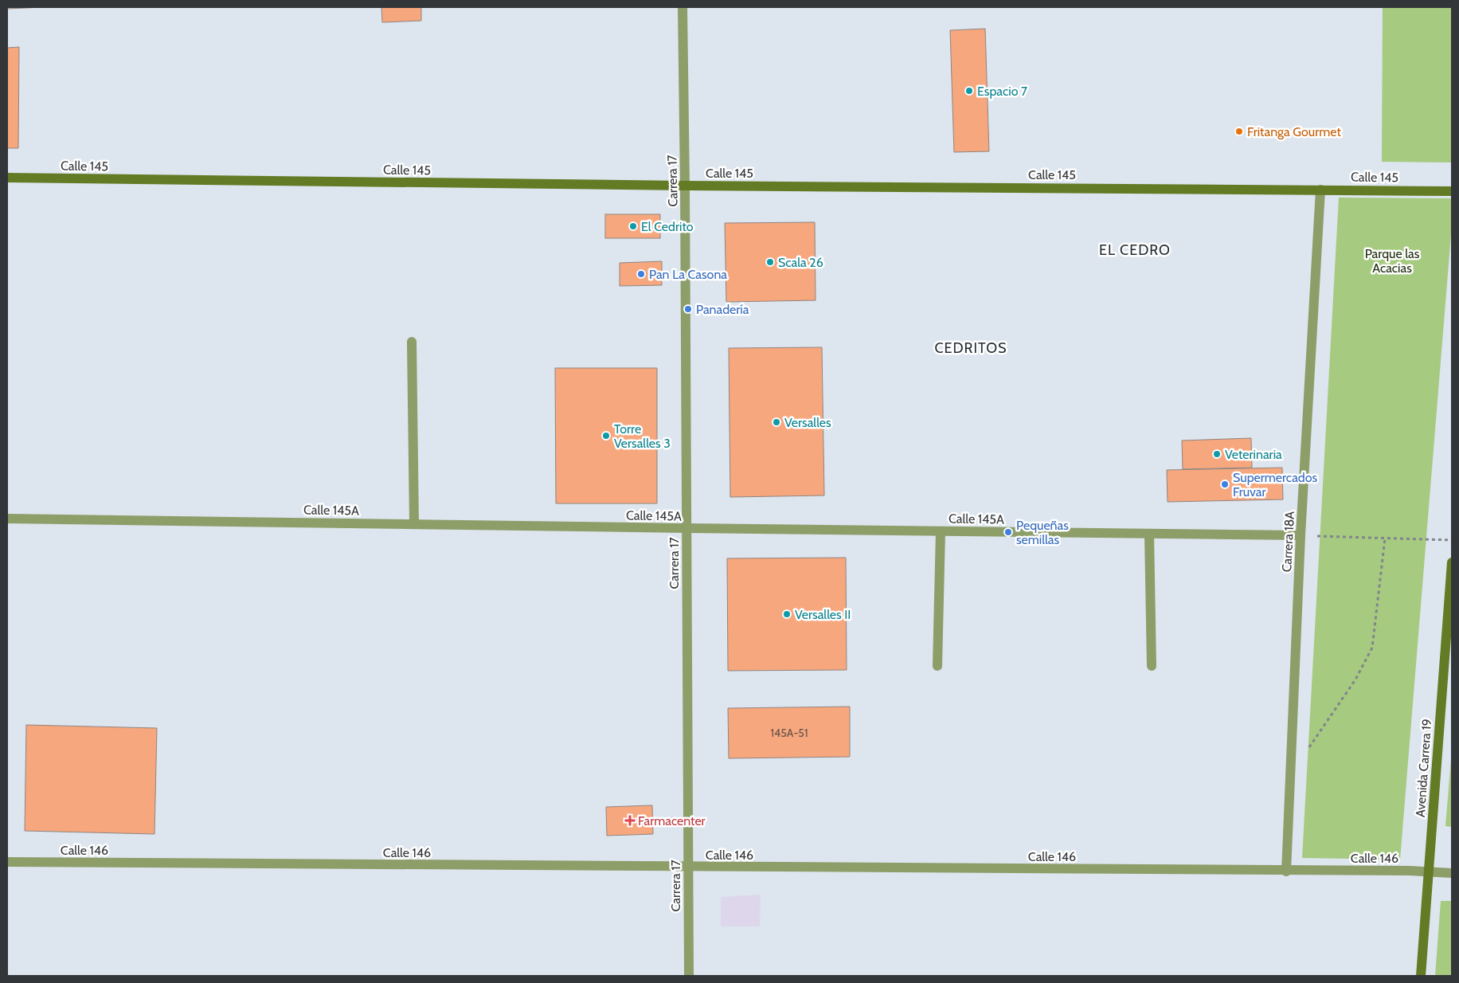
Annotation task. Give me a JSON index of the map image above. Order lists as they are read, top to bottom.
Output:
{
  "streets": {
    "street": [
      "Calle 145",
      "Carrera 17",
      "Calle 145A",
      "Carrera 18A",
      "Avenida Carrera 19",
      "Calle 146"
    ]
  },
  "crossings": [
    ["Calle 145", "Carrera 17"],
    ["Calle 145", "Carrera 18A"],
    ["Carrera 17", "Calle 145A"],
    ["Carrera 17", "Calle 146"],
    ["Calle 145A", "Carrera 18A"],
    ["Carrera 18A", "Calle 146"],
    ["Avenida Carrera 19", "Calle 146"]
  ],
  "districts": ["EL CEDRO", "CEDRITOS"],
  "parks": ["Parque las Acacias"],
  "places": {
    "other": [
      "Espacio 7",
      "Fritanga Gourmet",
      "El Cedrito",
      "Scala 26",
      "Pan La Casona",
      "Panadería",
      "Versalles",
      "Torre Versalles 3",
      "Veterinaria",
      "Supermercados Fruvar",
      "Pequeñas semillas",
      "Versalles II"
    ],
    "health": ["Farmacenter"]
  },
  "house_numbers": ["145A-51"]
}
